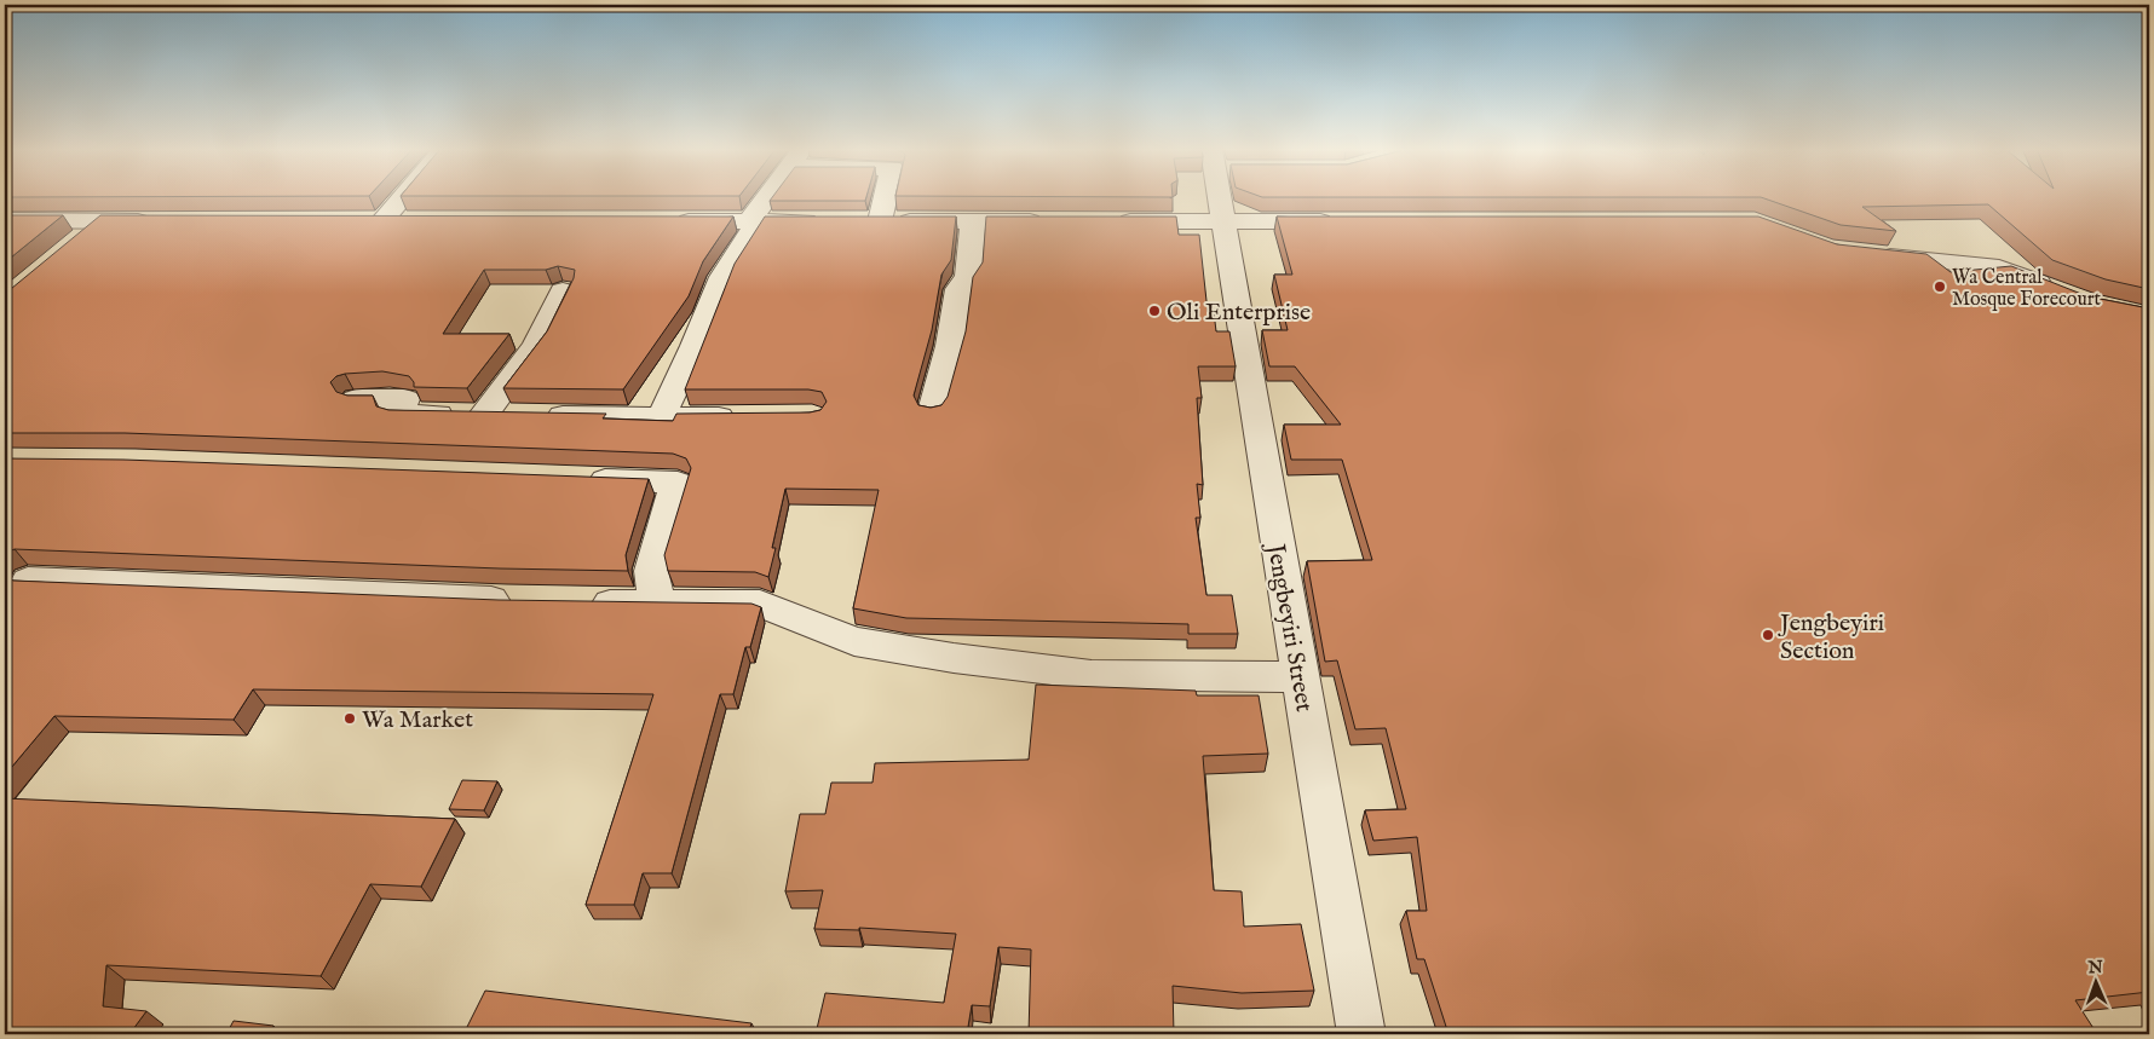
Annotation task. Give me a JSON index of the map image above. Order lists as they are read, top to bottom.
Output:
{
  "streets": {
    "street": ["Jengbeyiri Street"]
  },
  "places": [
    "Wa Central Mosque Forecourt",
    "Oli Enterprise",
    "Jengbeyiri Section",
    "Wa Market"
  ],
  "north": "top"
}
